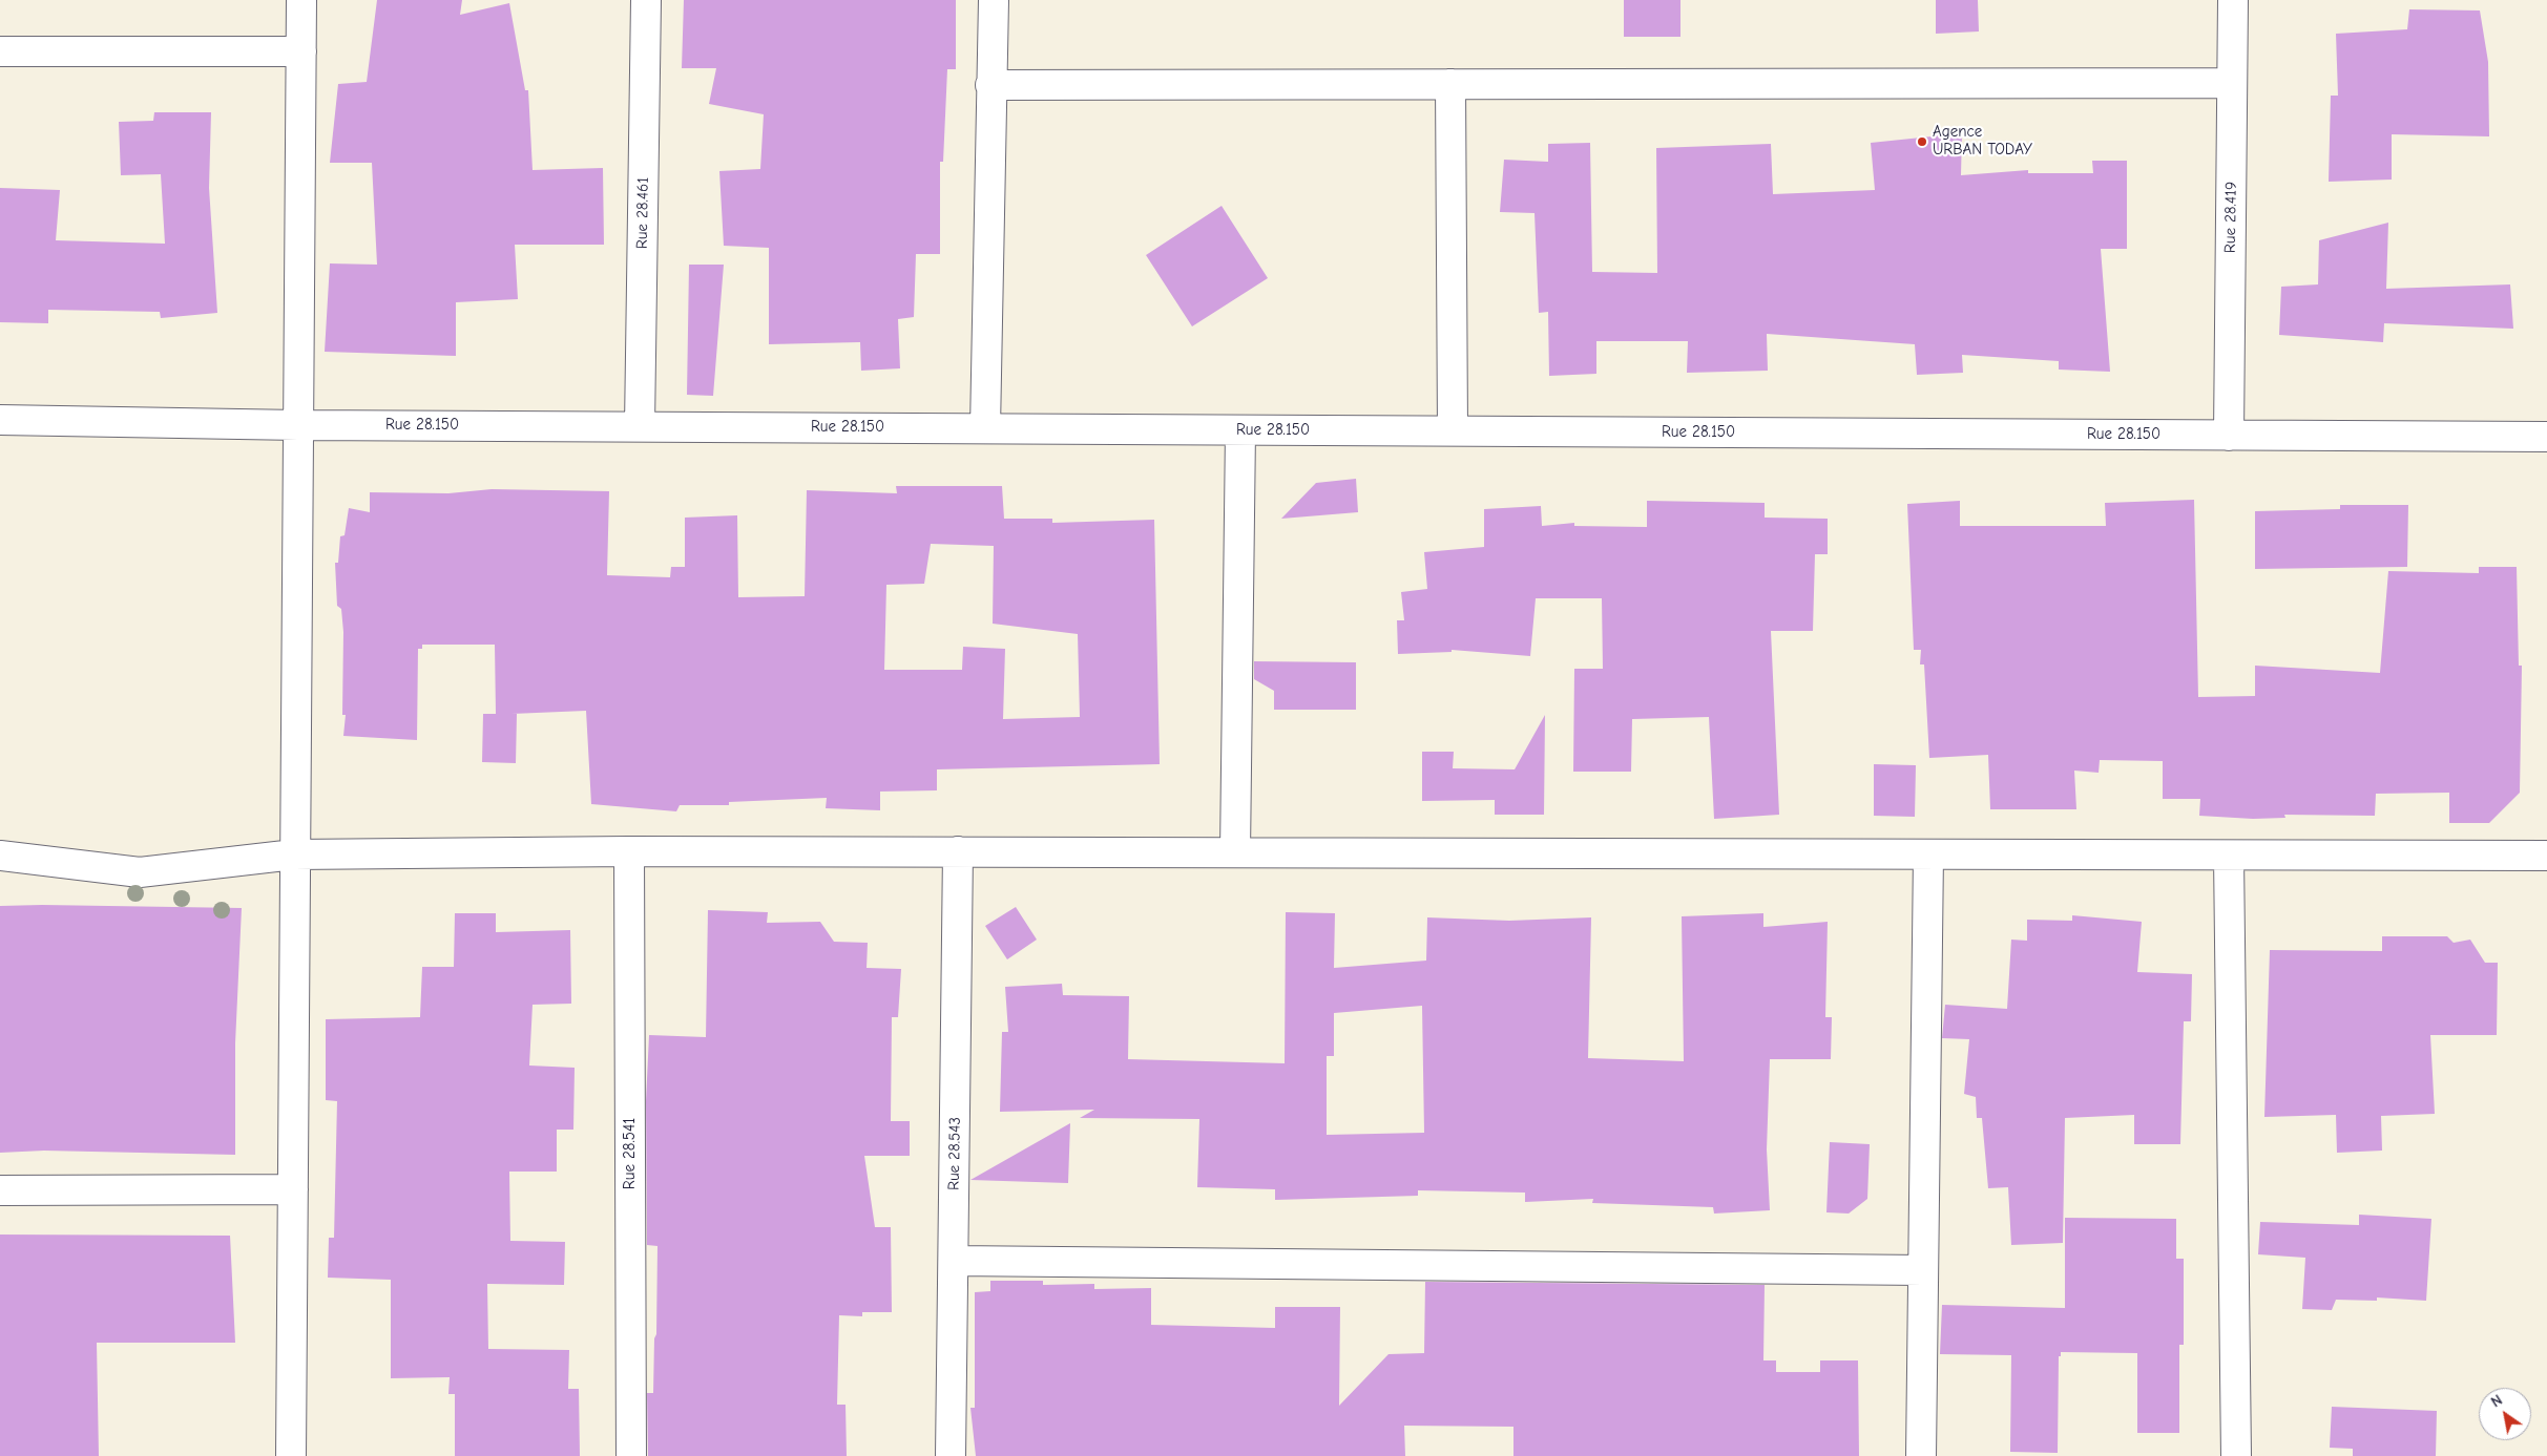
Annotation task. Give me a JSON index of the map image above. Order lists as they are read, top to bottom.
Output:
{
  "streets": {
    "street": [
      "Rue 28.461",
      "Rue 28.419",
      "Rue 28.150",
      "Rue 28.541",
      "Rue 28.543"
    ]
  },
  "crossings": [
    ["Rue 28.461", "Rue 28.150"],
    ["Rue 28.419", "Rue 28.150"]
  ],
  "places": ["Agence URBAN TODAY"],
  "north": "top left"
}
